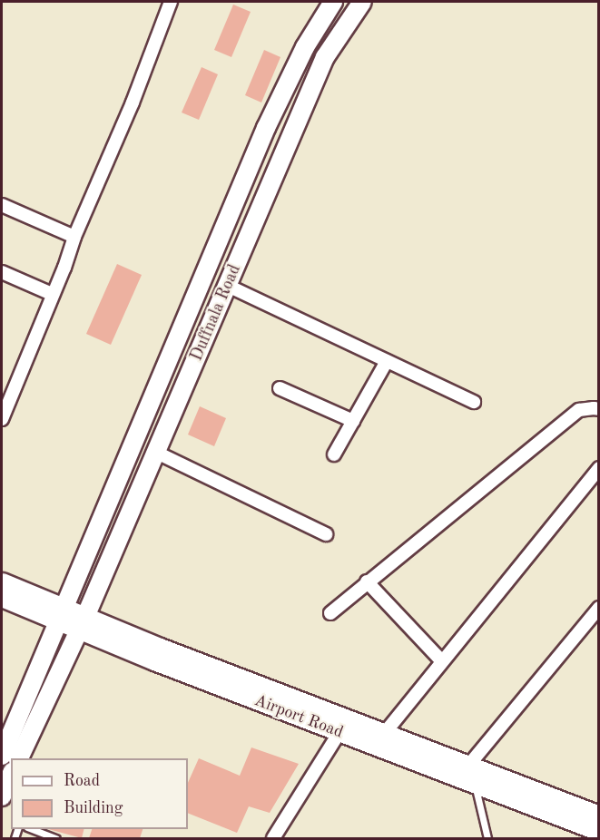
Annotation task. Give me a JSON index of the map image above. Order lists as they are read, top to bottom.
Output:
{
  "streets": {
    "main road": ["Duffnala Road", "Airport Road"]
  },
  "crossings": [
    ["Duffnala Road", "Airport Road"]
  ],
  "legend": ["Road", "Building"]
}
